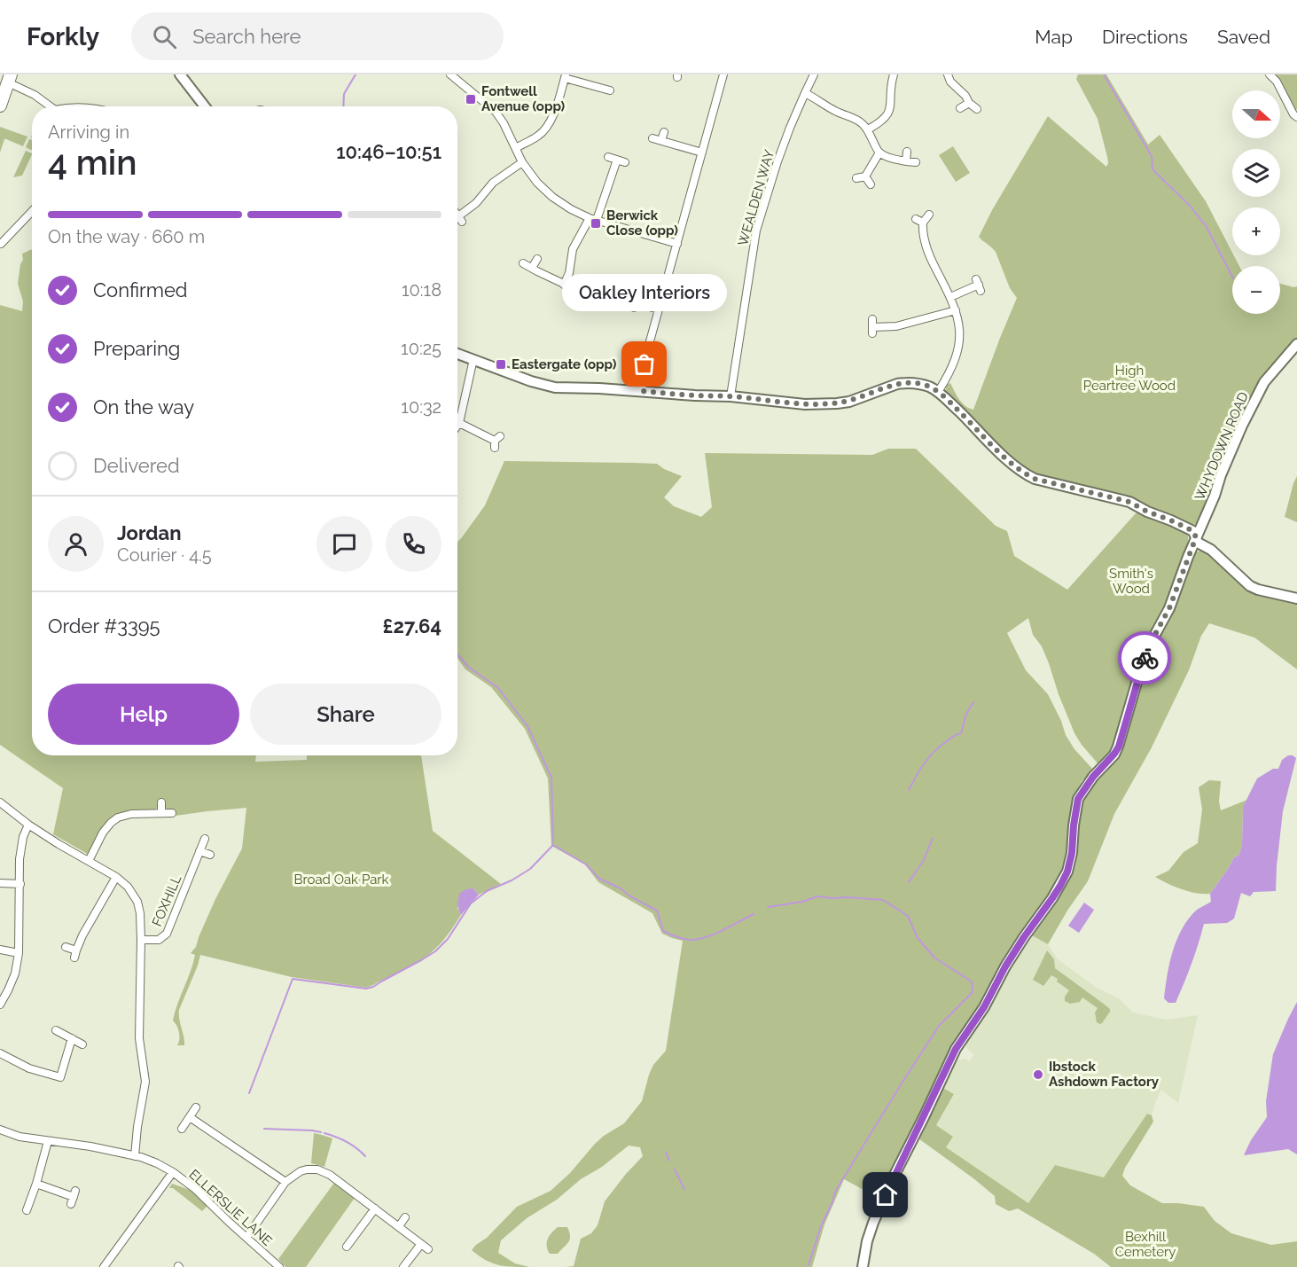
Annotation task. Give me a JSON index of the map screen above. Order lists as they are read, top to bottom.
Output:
{
  "streets": {
    "street": [
      "WEALDEN WAY",
      "WHYDOWN ROAD",
      "FOXHILL",
      "ELLERSLIE LANE"
    ]
  },
  "parks": [
    "High Peartree Wood",
    "Smith's Wood",
    "Broad Oak Park",
    "Bexhill Cemetery"
  ],
  "places": {
    "transit": ["Fontwell Avenue (opp)", "Berwick Close (opp)", "Eastergate (opp)"],
    "other": ["Oakley Interiors", "Ibstock Ashdown Factory"]
  },
  "north": "right",
  "page": {
    "header": "Forkly",
    "search": "Search here",
    "nav": ["Map", "Directions", "Saved"],
    "map_buttons": ["+", "−"],
    "heading": ["4 min", "Arriving in", "10:46–10:51"],
    "panel": [
      "Jordan",
      "Courier · 4.5",
      "Order #3395",
      "£27.64"
    ],
    "bar": "On the way · 660 m",
    "list": [
      ["Confirmed", "10:18"],
      ["Preparing", "10:25"],
      ["On the way", "10:32"],
      "Delivered"
    ],
    "bubble": "Oakley Interiors",
    "buttons": ["Help", "Share"]
  }
}
